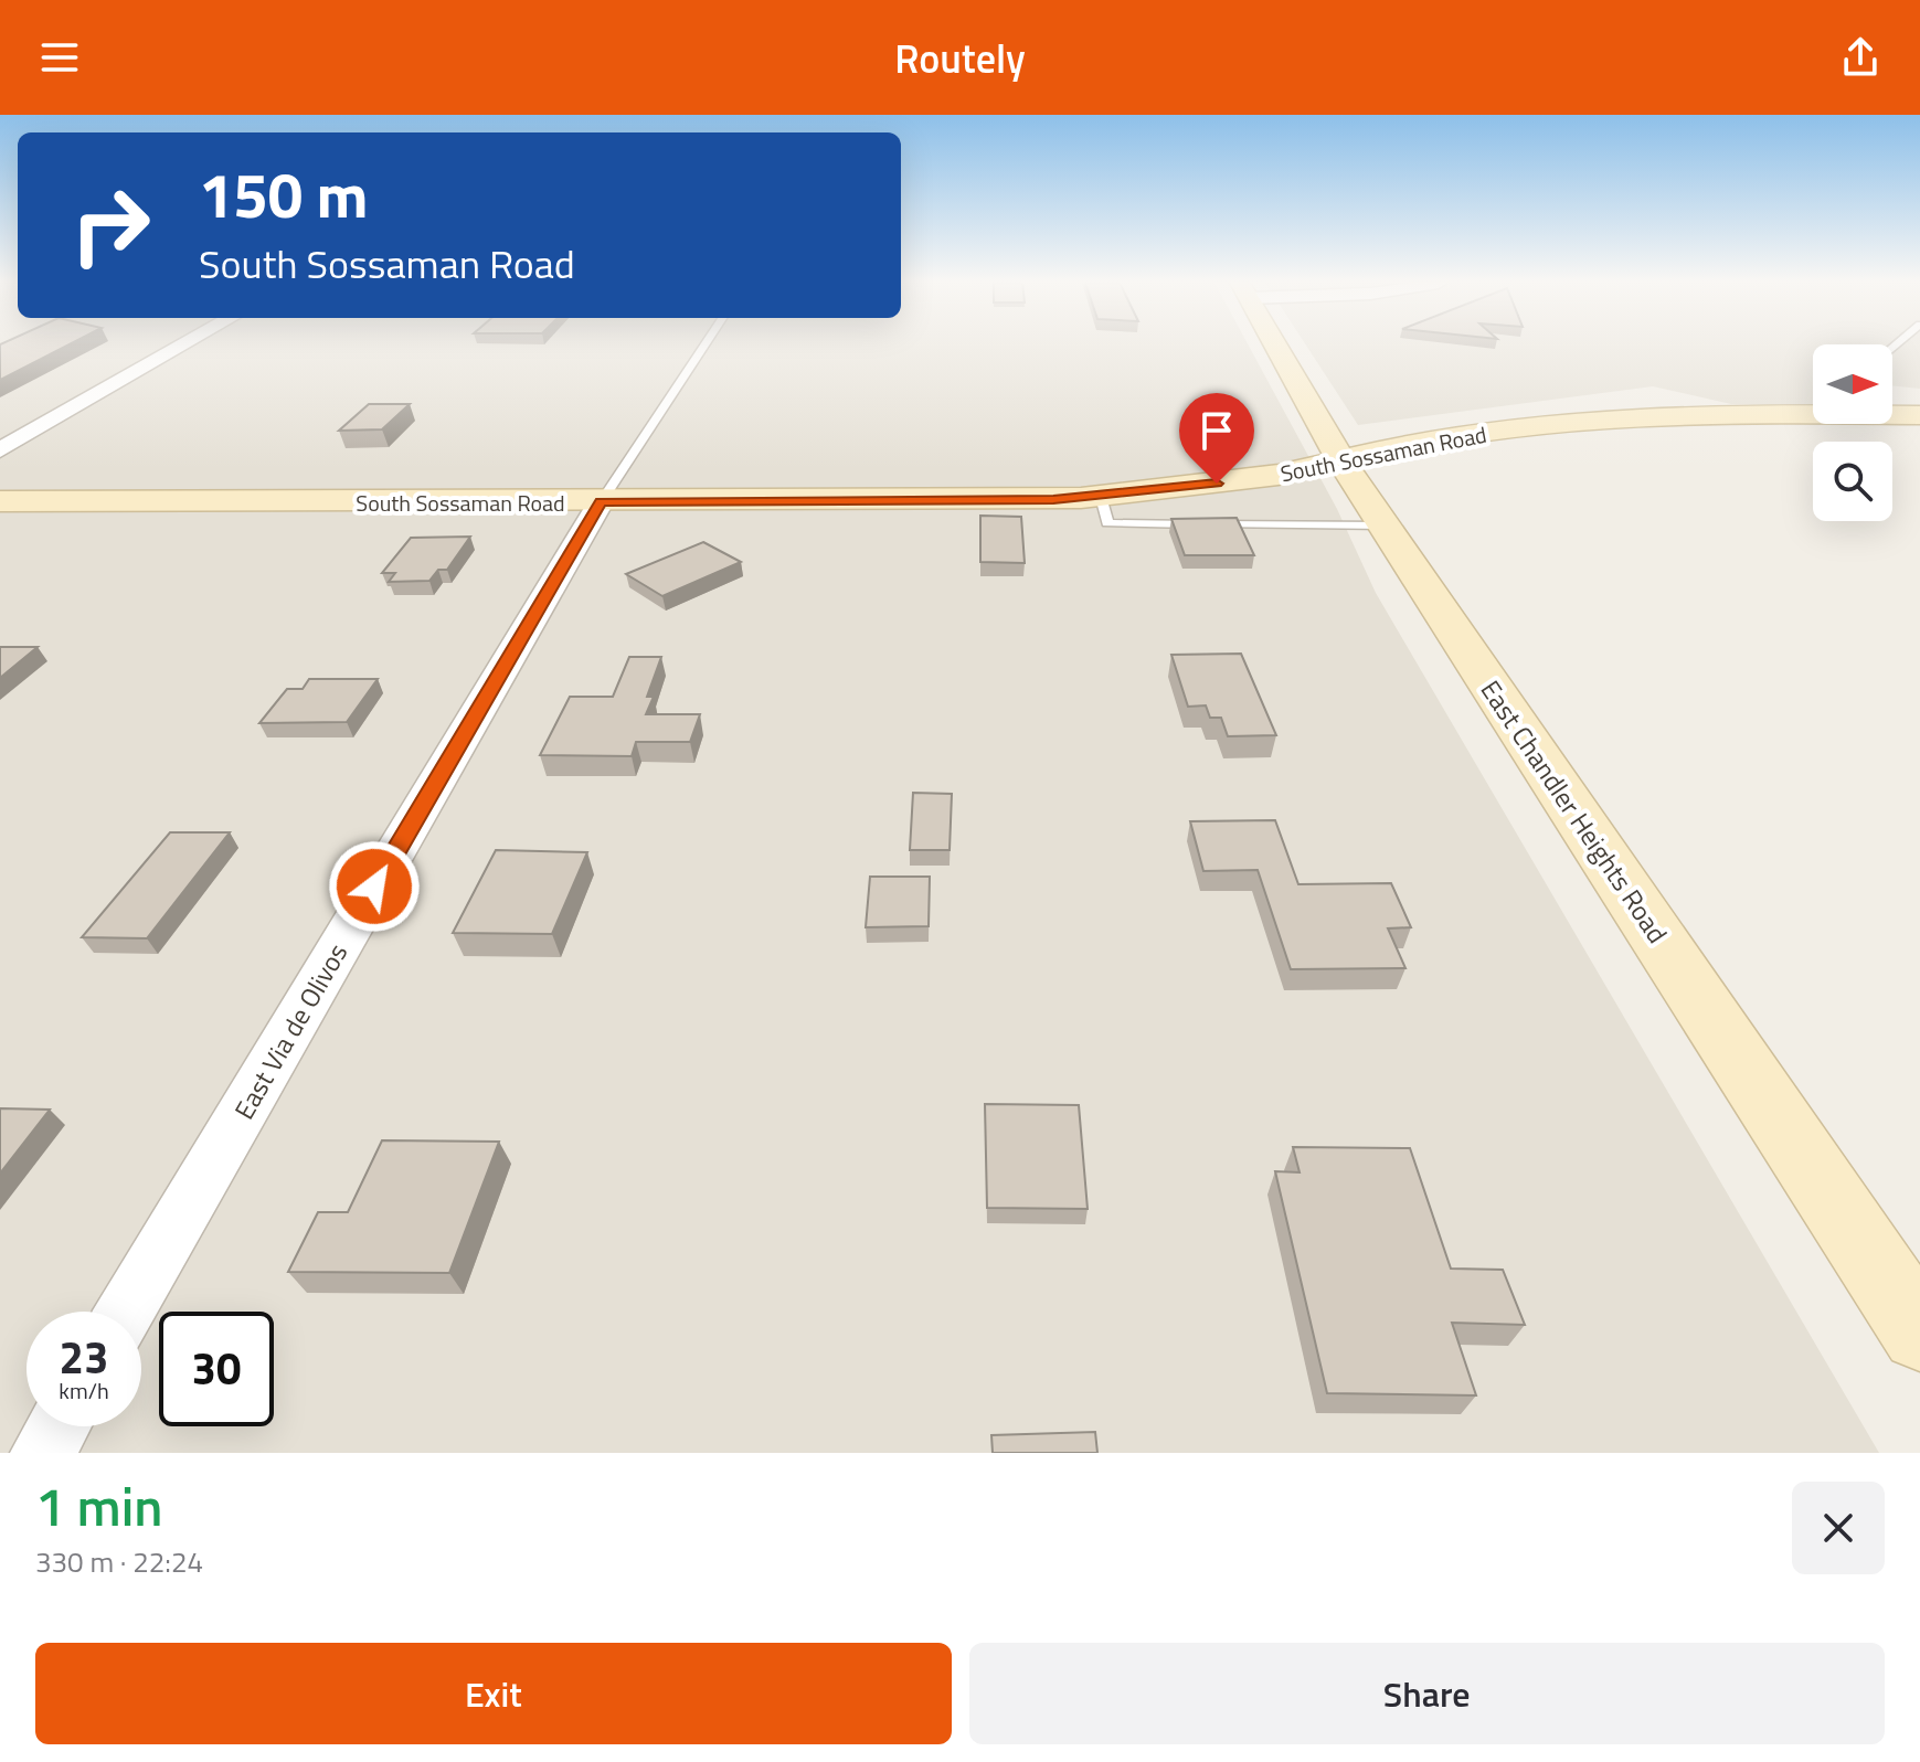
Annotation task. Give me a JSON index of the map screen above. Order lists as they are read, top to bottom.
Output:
{
  "streets": {
    "main road": ["South Sossaman Road", "East Chandler Heights Road"],
    "street": ["East Via de Olivos"]
  },
  "crossings": [
    ["South Sossaman Road", "East Chandler Heights Road"],
    ["South Sossaman Road", "East Via de Olivos"]
  ],
  "north": "right",
  "page": {
    "header": "Routely",
    "turn": ["150 m", "South Sossaman Road"],
    "speed": "23 km/h",
    "limit": "30",
    "heading": ["1 min", "330 m · 22:24"],
    "buttons": ["Exit", "Share"]
  }
}
